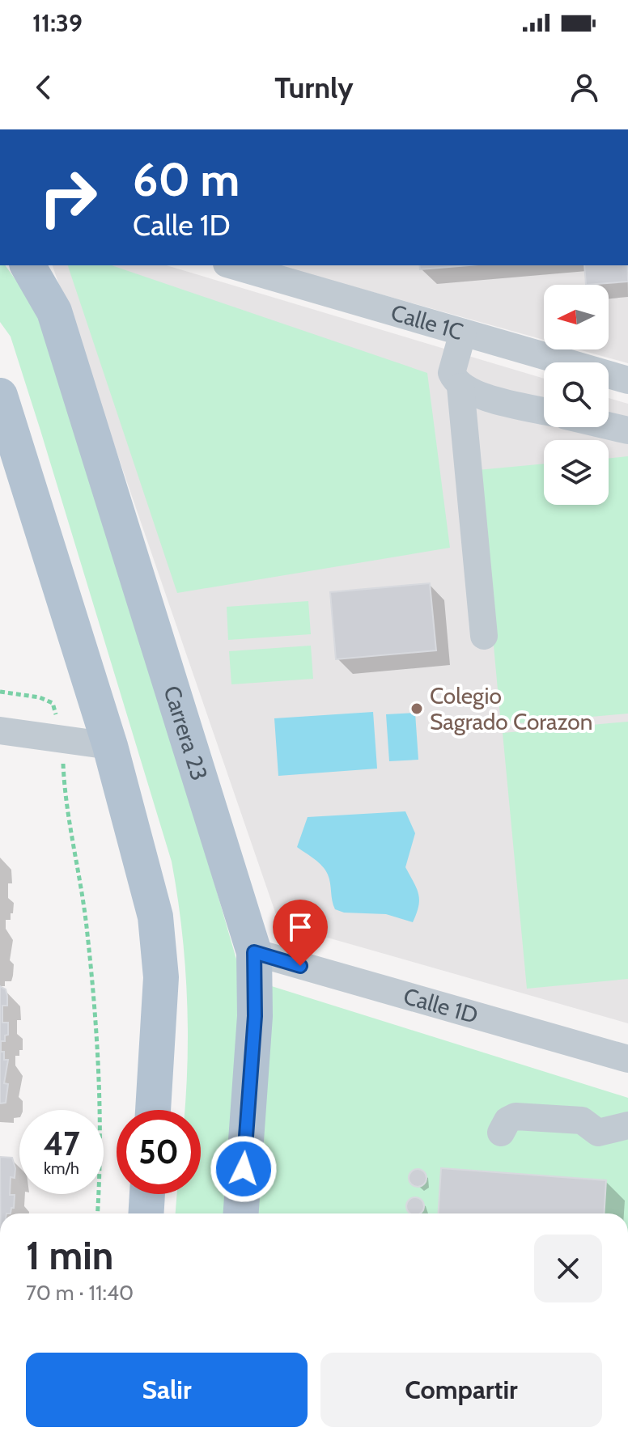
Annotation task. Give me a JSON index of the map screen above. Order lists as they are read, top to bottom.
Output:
{
  "streets": {
    "main road": ["Carrera 23"],
    "street": ["Calle 1C", "Calle 1D"]
  },
  "crossings": [
    ["Carrera 23", "Calle 1D"]
  ],
  "places": ["Colegio Sagrado Corazon"],
  "north": "left",
  "page": {
    "status": "11:39",
    "header": "Turnly",
    "turn": ["60 m", "Calle 1D"],
    "speed": "47 km/h",
    "limit": "50",
    "heading": ["1 min", "70 m · 11:40"],
    "buttons": ["Salir", "Compartir"]
  }
}
